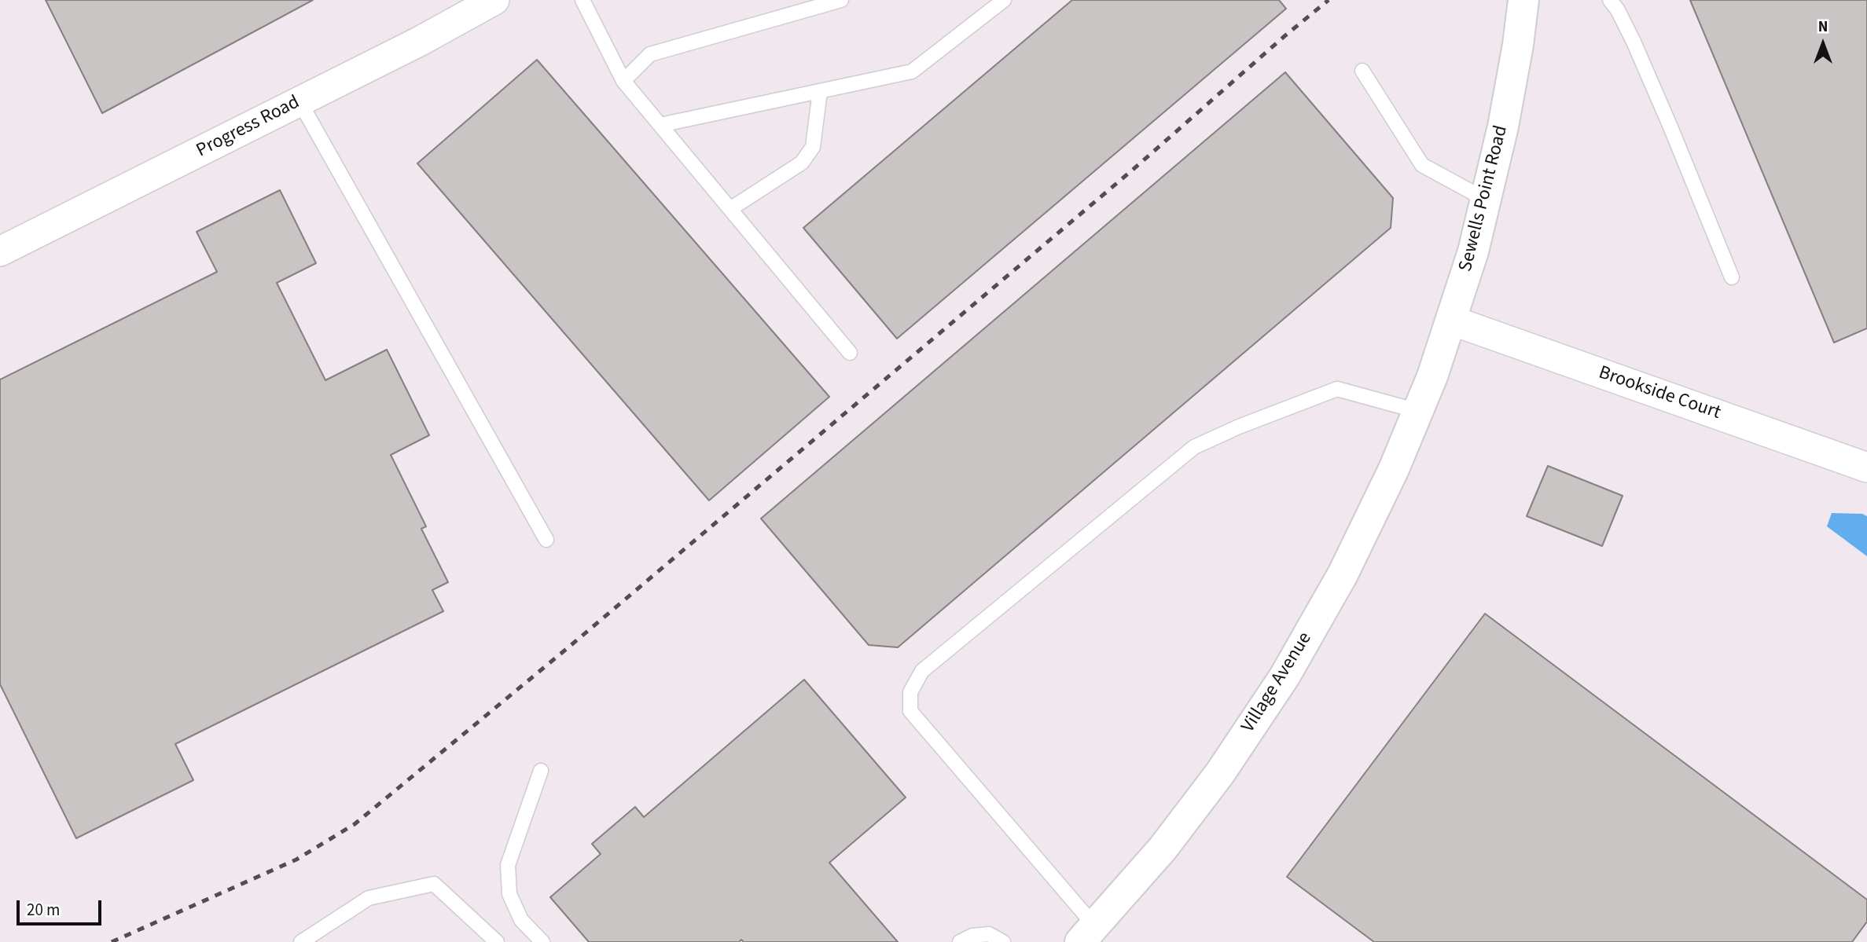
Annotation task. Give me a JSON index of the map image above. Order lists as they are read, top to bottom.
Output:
{
  "streets": {
    "street": [
      "Progress Road",
      "Sewells Point Road",
      "Brookside Court",
      "Village Avenue"
    ]
  },
  "crossings": [
    ["Sewells Point Road", "Brookside Court"],
    ["Sewells Point Road", "Village Avenue"]
  ],
  "scale_bar": "20 m",
  "north": "top"
}
